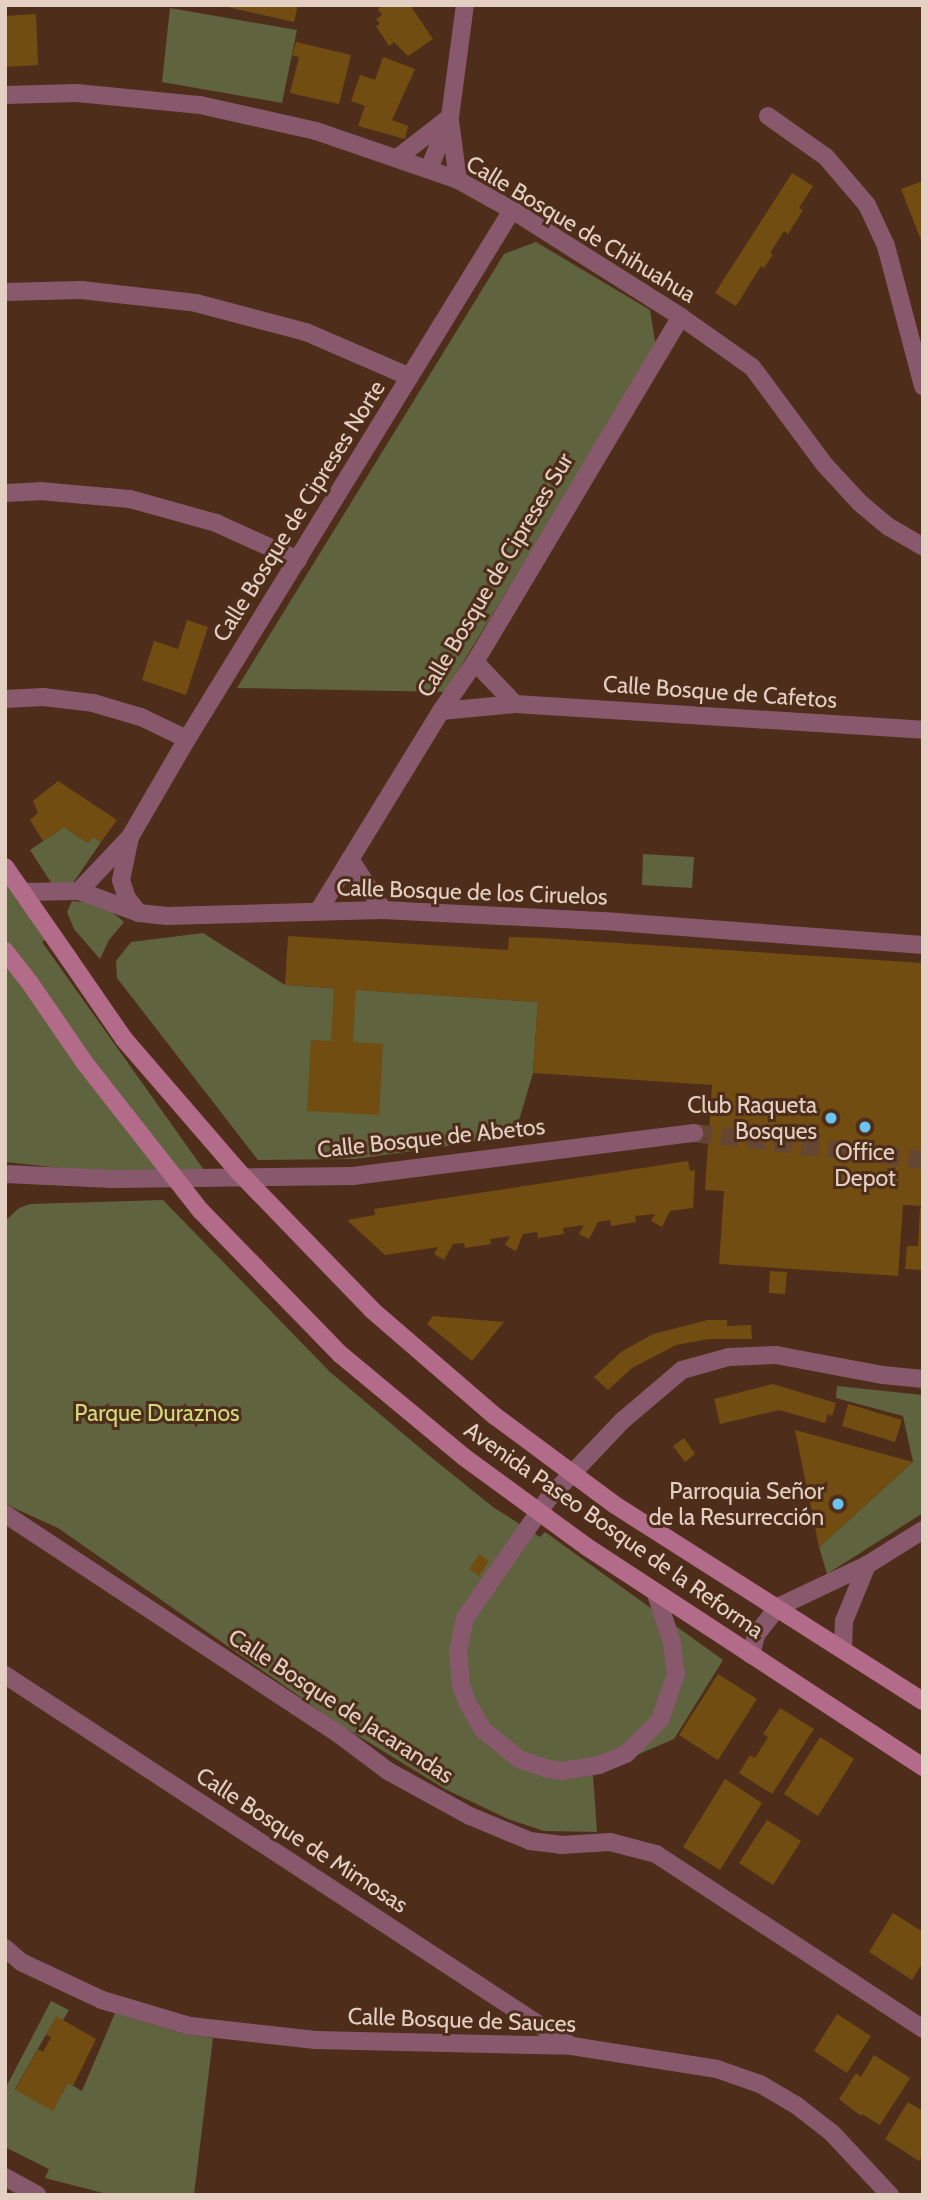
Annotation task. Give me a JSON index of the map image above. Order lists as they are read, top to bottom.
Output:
{
  "streets": {
    "main road": ["Avenida Paseo Bosque de la Reforma"],
    "street": [
      "Calle Bosque de Chihuahua",
      "Calle Bosque de Cipreses Norte",
      "Calle Bosque de Cipreses Sur",
      "Calle Bosque de Cafetos",
      "Calle Bosque de los Ciruelos",
      "Calle Bosque de Abetos",
      "Calle Bosque de Jacarandas",
      "Calle Bosque de Mimosas",
      "Calle Bosque de Sauces"
    ]
  },
  "crossings": [
    ["Calle Bosque de Chihuahua", "Calle Bosque de Cipreses Norte"],
    ["Calle Bosque de Chihuahua", "Calle Bosque de Cipreses Sur"],
    ["Calle Bosque de Cipreses Norte", "Calle Bosque de los Ciruelos"],
    ["Calle Bosque de Cipreses Sur", "Calle Bosque de Cafetos"],
    ["Calle Bosque de Cipreses Sur", "Calle Bosque de los Ciruelos"],
    ["Calle Bosque de los Ciruelos", "Avenida Paseo Bosque de la Reforma"],
    ["Calle Bosque de Mimosas", "Calle Bosque de Sauces"]
  ],
  "parks": ["Parque Duraznos"],
  "places": ["Club Raqueta Bosques", "Office Depot", "Parroquia Señor de la Resurrección"]
}
